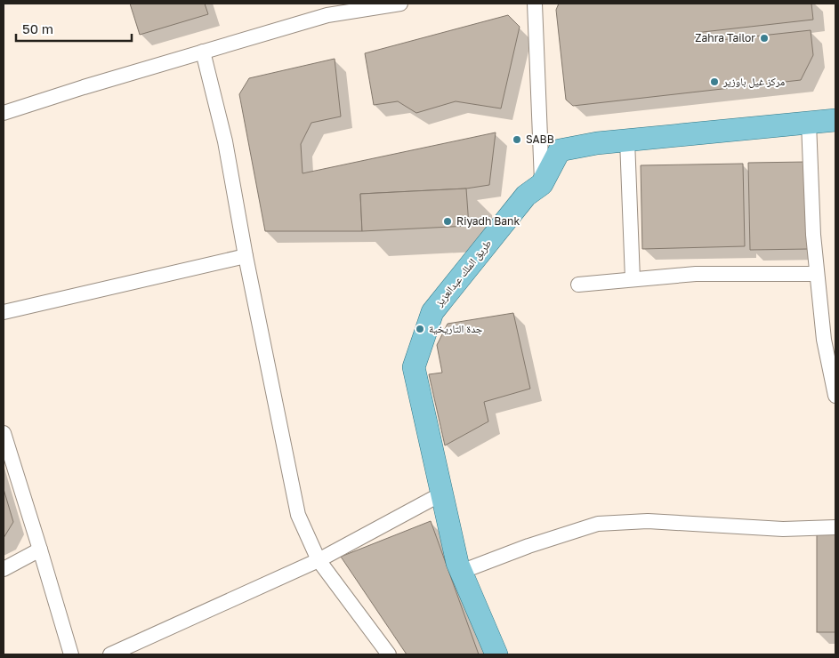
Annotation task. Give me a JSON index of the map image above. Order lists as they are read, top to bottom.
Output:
{
  "streets": {
    "main road": ["طريق الملك عبدالعزيز"]
  },
  "places": [
    "Zahra Tailor",
    "مركز غيل باوزير",
    "SABB",
    "Riyadh Bank",
    "جدة التاريخية"
  ],
  "scale_bar": "50 m"
}
